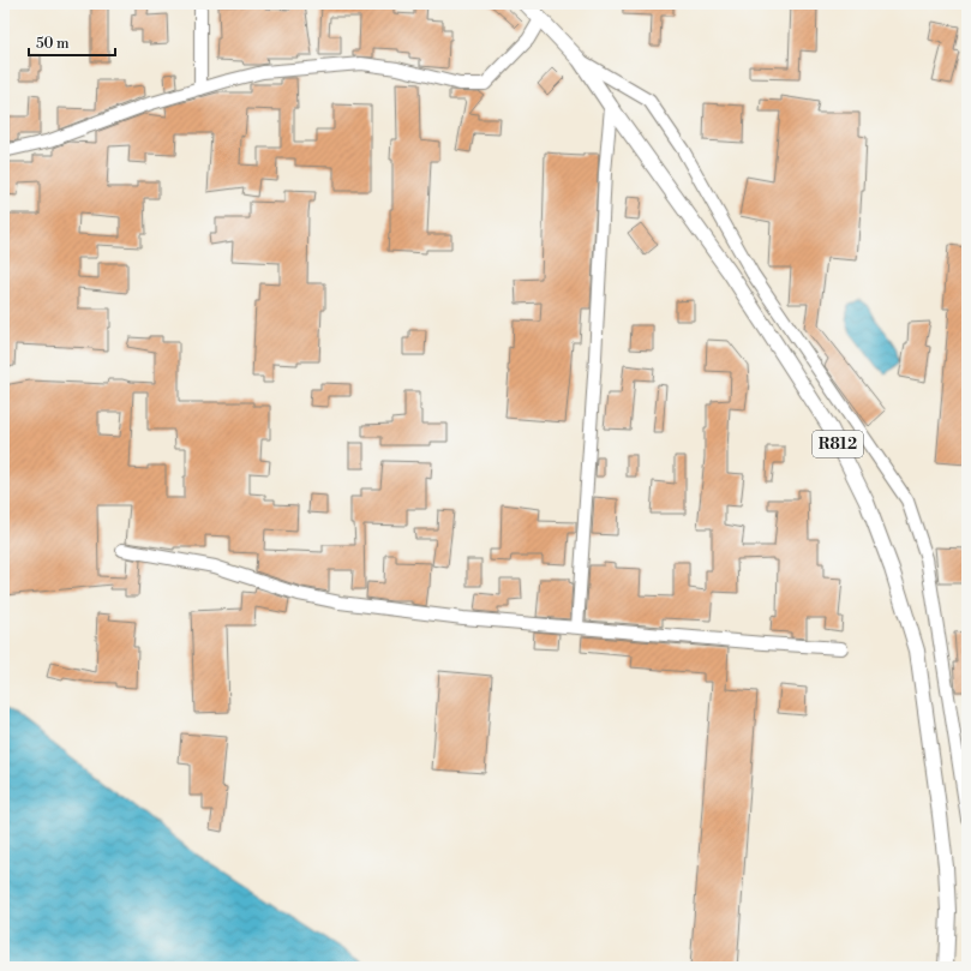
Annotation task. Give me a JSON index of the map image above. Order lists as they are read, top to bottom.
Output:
{
  "streets": {
    "main road": ["R812"]
  },
  "scale_bar": "50 m"
}
